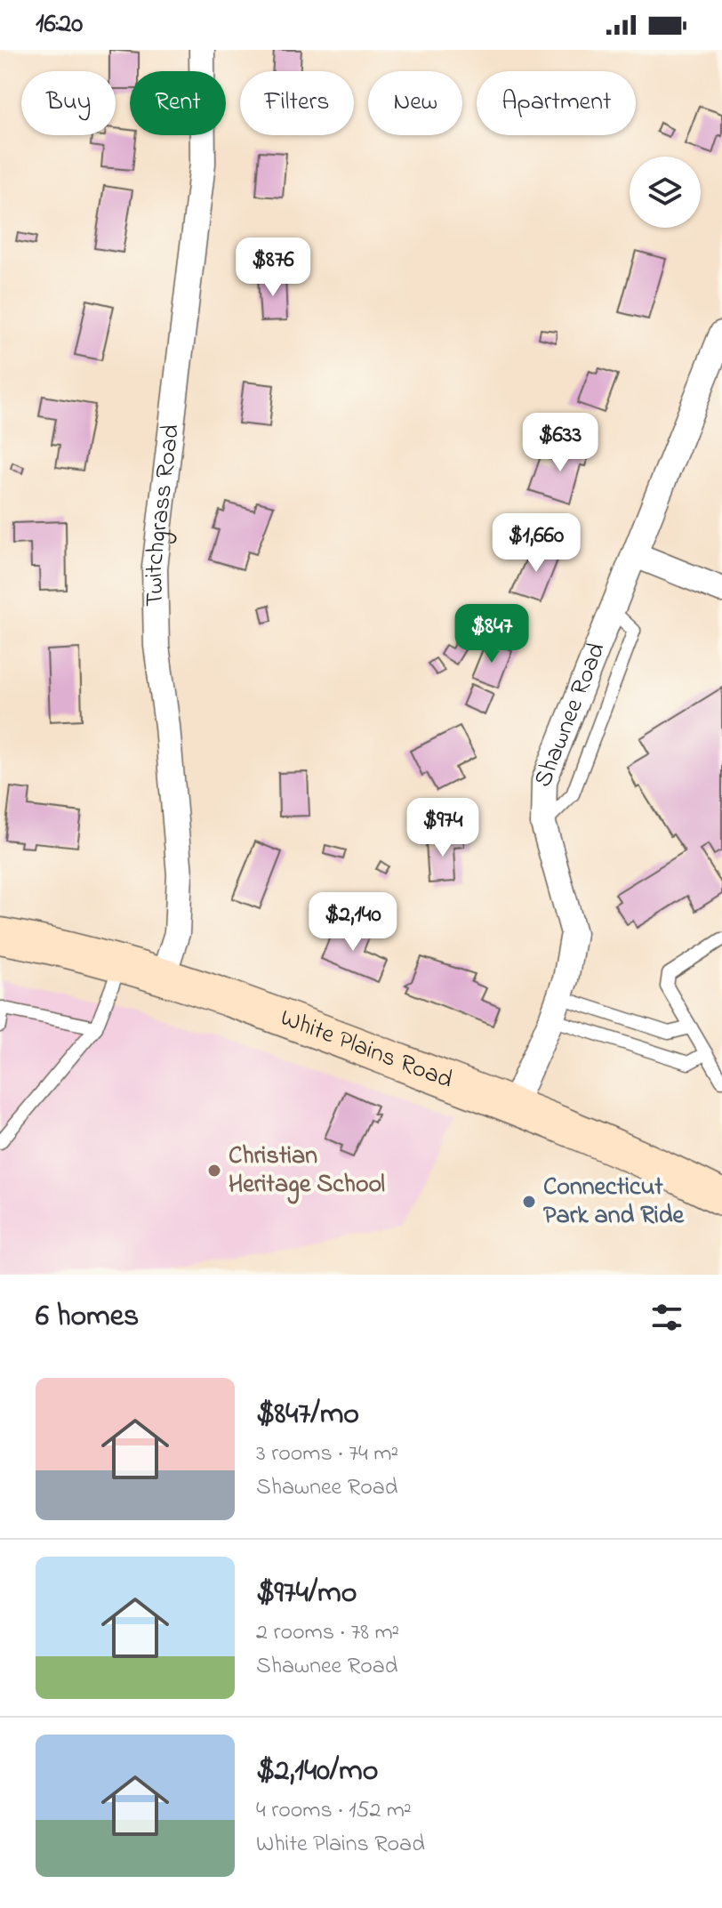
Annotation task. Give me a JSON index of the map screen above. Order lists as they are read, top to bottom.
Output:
{
  "streets": {
    "main road": ["White Plains Road"],
    "street": ["Twitchgrass Road", "Shawnee Road"]
  },
  "crossings": [
    ["Twitchgrass Road", "White Plains Road"],
    ["Shawnee Road", "White Plains Road"]
  ],
  "places": ["Christian Heritage School", "Connecticut Park and Ride"],
  "page": {
    "status": "16:20",
    "chip": [
      "Buy",
      "Rent",
      "Filters",
      "New",
      "Apartment"
    ],
    "price": [
      "$876",
      "$633",
      "$1,660",
      "$847",
      "$974",
      "$2,140"
    ],
    "heading": "6 homes",
    "list": [
      {
        "name": "$847/mo",
        "note": "3 rooms · 74 m² · Shawnee Road"
      },
      {
        "name": "$974/mo",
        "note": "2 rooms · 78 m² · Shawnee Road"
      },
      {
        "name": "$2,140/mo",
        "note": "4 rooms · 152 m² · White Plains Road"
      }
    ]
  }
}
